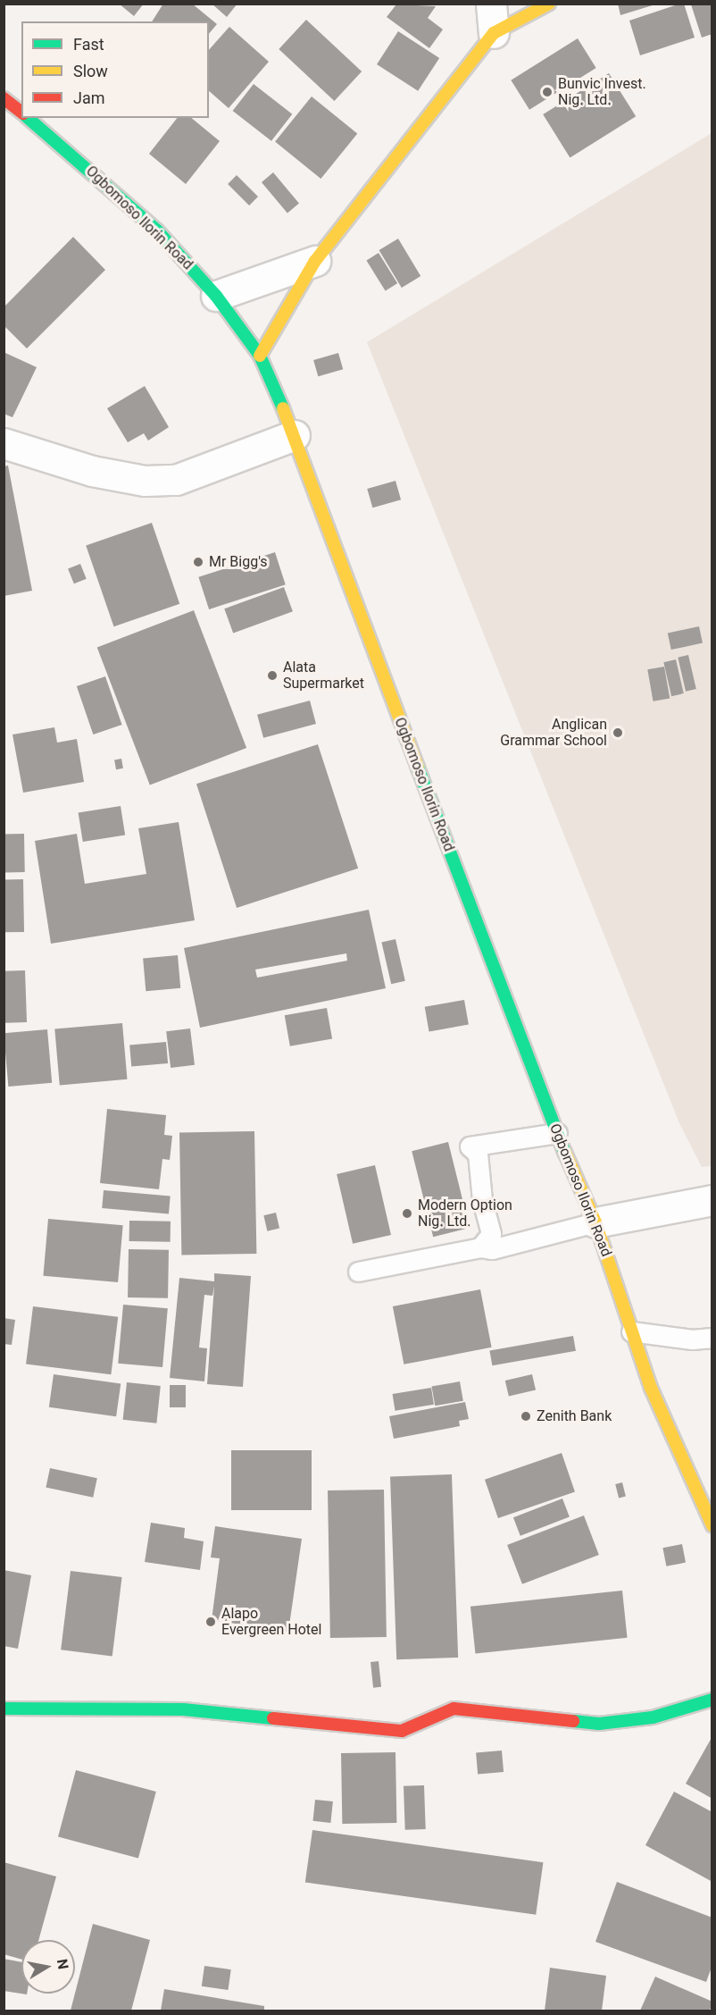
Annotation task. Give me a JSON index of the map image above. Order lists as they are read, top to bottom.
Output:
{
  "streets": {
    "main road": ["Ogbomoso Ilorin Road"]
  },
  "places": [
    "Bunvic Invest. Nig. Ltd.",
    "Mr Bigg's",
    "Alata Supermarket",
    "Anglican Grammar School",
    "Modern Option Nig. Ltd.",
    "Zenith Bank",
    "Alapo Evergreen Hotel"
  ],
  "legend": ["Fast", "Slow", "Jam"],
  "north": "right"
}
